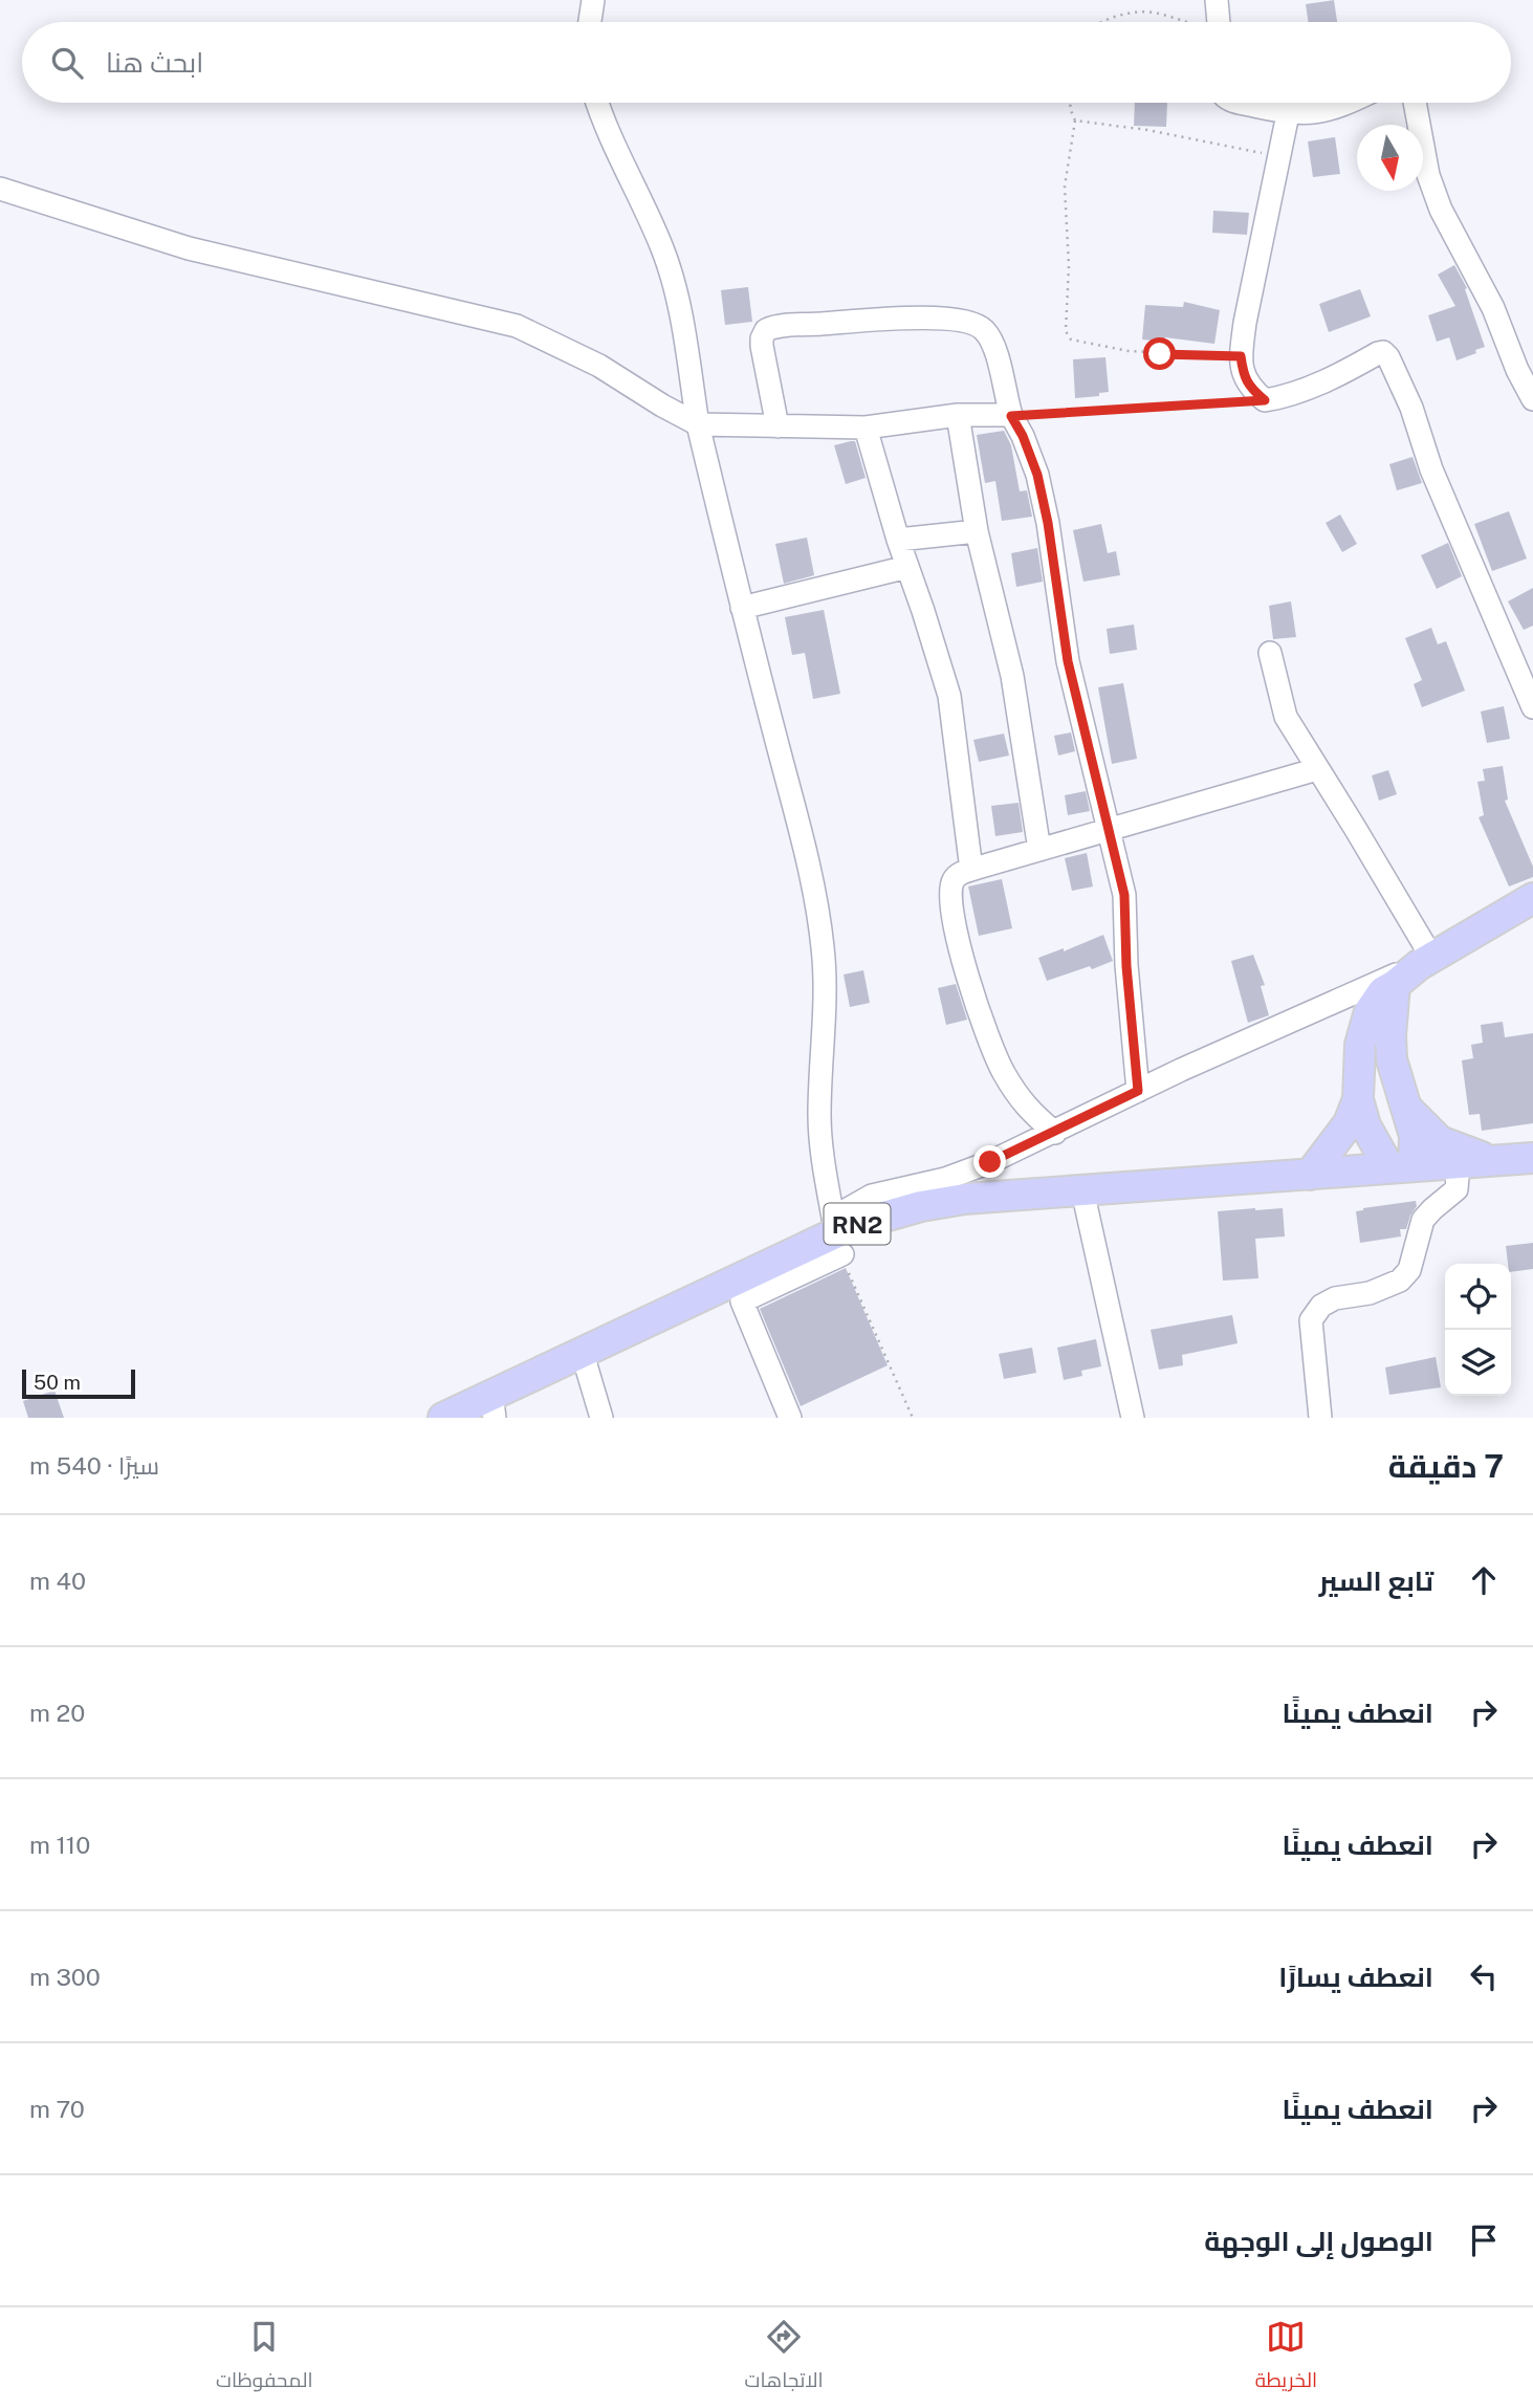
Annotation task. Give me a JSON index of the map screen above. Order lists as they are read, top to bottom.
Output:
{
  "streets": {
    "main road": ["RN2"]
  },
  "scale_bar": "50 m",
  "north": "bottom",
  "page": {
    "search": "ابحث هنا",
    "scale": "50 m",
    "heading": ["7 دقيقة", "سيرًا · 540 m"],
    "list": [
      ["تابع السير", "40 m"],
      ["انعطف يمينًا", "20 m"],
      ["انعطف يمينًا", "110 m"],
      ["انعطف يسارًا", "300 m"],
      ["انعطف يمينًا", "70 m"],
      "الوصول إلى الوجهة"
    ],
    "nav": ["الخريطة", "الاتجاهات", "المحفوظات"]
  }
}
